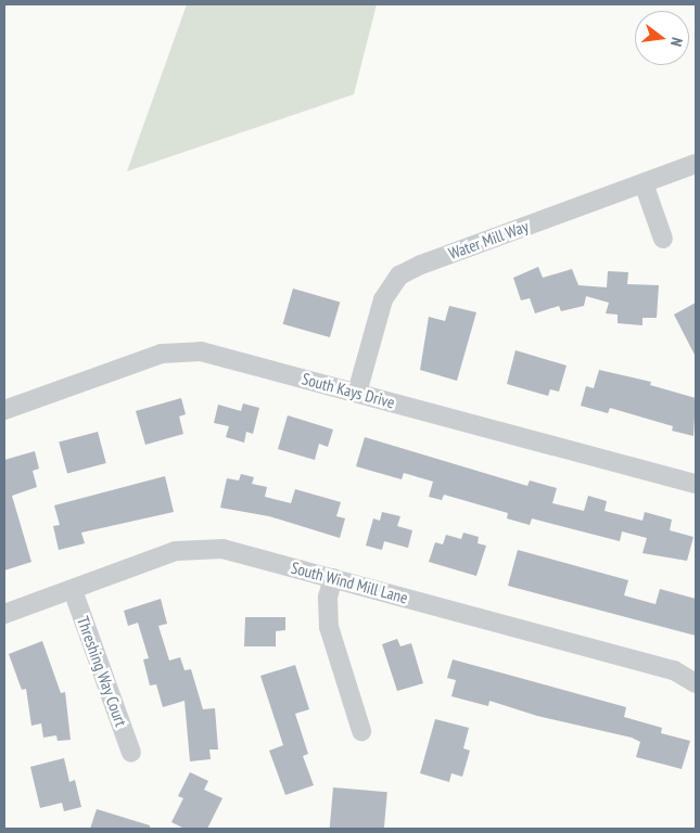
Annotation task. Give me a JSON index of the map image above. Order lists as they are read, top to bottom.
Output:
{
  "streets": {
    "street": [
      "Water Mill Way",
      "South Kays Drive",
      "South Wind Mill Lane",
      "Threshing Way Court"
    ]
  },
  "crossings": [
    ["Water Mill Way", "South Kays Drive"],
    ["South Wind Mill Lane", "Threshing Way Court"]
  ],
  "north": "right"
}
